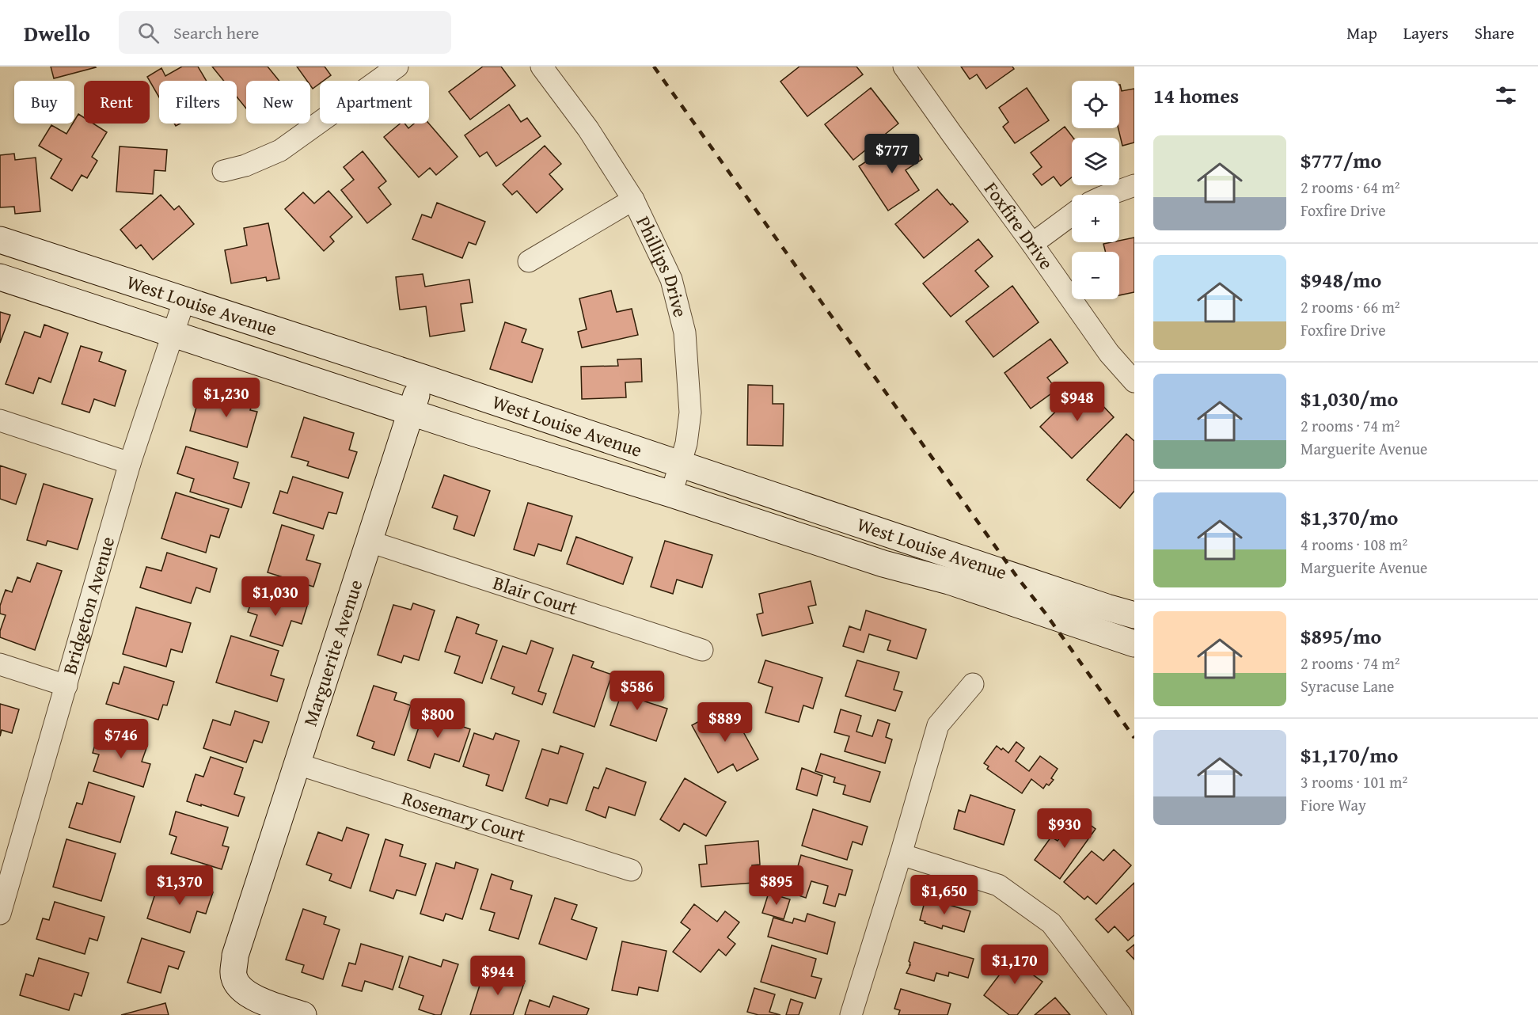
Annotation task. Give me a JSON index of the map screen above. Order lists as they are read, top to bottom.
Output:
{
  "streets": {
    "main road": ["West Louise Avenue", "Marguerite Avenue"],
    "street": [
      "Foxfire Drive",
      "Phillips Drive",
      "Blair Court",
      "Bridgeton Avenue",
      "Rosemary Court"
    ]
  },
  "crossings": [
    ["Phillips Drive", "West Louise Avenue"],
    ["West Louise Avenue", "Bridgeton Avenue"],
    ["West Louise Avenue", "Marguerite Avenue"],
    ["Blair Court", "Marguerite Avenue"],
    ["Marguerite Avenue", "Rosemary Court"]
  ],
  "page": {
    "header": "Dwello",
    "search": "Search here",
    "nav": ["Map", "Layers", "Share"],
    "heading": "14 homes",
    "map_buttons": ["+", "−"],
    "chip": [
      "Buy",
      "Rent",
      "Filters",
      "New",
      "Apartment"
    ],
    "list": [
      {
        "name": "$777/mo",
        "note": "2 rooms · 64 m² · Foxfire Drive"
      },
      {
        "name": "$948/mo",
        "note": "2 rooms · 66 m² · Foxfire Drive"
      },
      {
        "name": "$1,030/mo",
        "note": "2 rooms · 74 m² · Marguerite Avenue"
      },
      {
        "name": "$1,370/mo",
        "note": "4 rooms · 108 m² · Marguerite Avenue"
      },
      {
        "name": "$895/mo",
        "note": "2 rooms · 74 m² · Syracuse Lane"
      },
      {
        "name": "$1,170/mo",
        "note": "3 rooms · 101 m² · Fiore Way"
      }
    ],
    "price": [
      "$777",
      "$1,230",
      "$948",
      "$1,030",
      "$586",
      "$800",
      "$889",
      "$746",
      "$930",
      "$1,370",
      "$895",
      "$1,650",
      "$1,170",
      "$944"
    ]
  }
}
